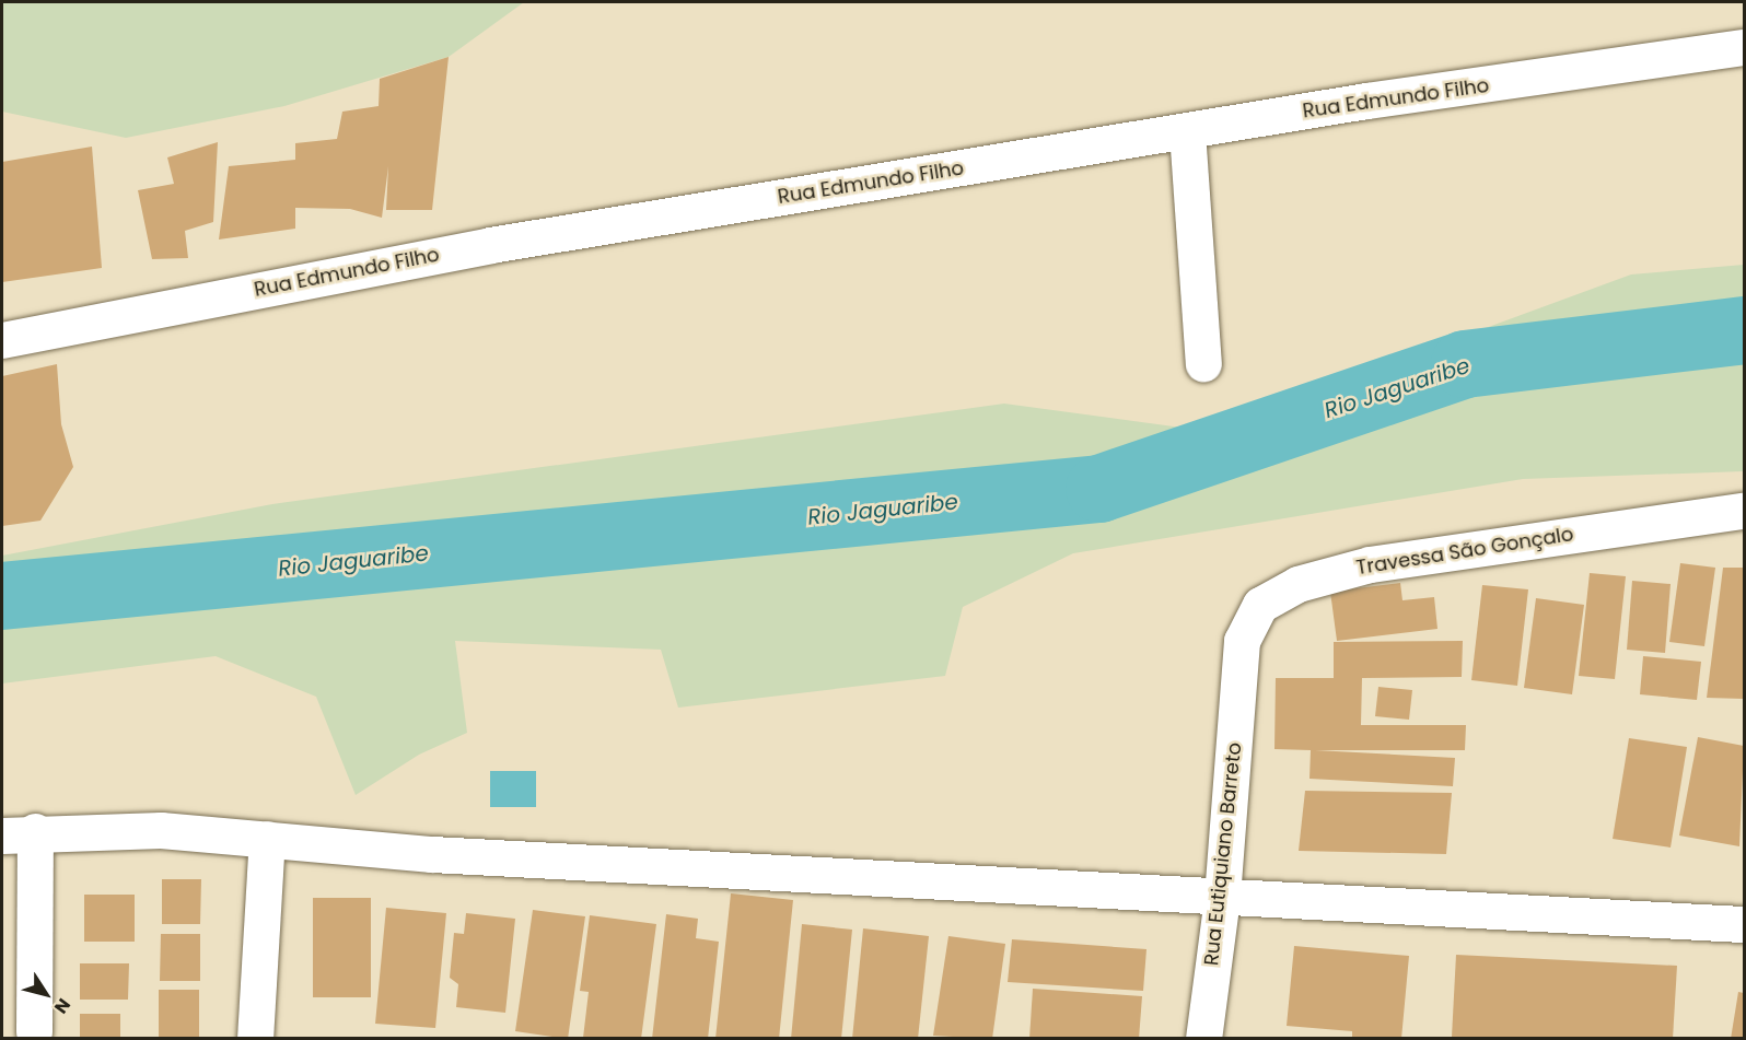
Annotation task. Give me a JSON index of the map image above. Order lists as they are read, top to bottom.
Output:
{
  "streets": {
    "street": ["Rua Edmundo Filho", "Travessa São Gonçalo", "Rua Eutiquiano Barreto"]
  },
  "crossings": [
    ["Travessa São Gonçalo", "Rua Eutiquiano Barreto"]
  ],
  "water": ["Rio Jaguaribe"],
  "north": "bottom right"
}
